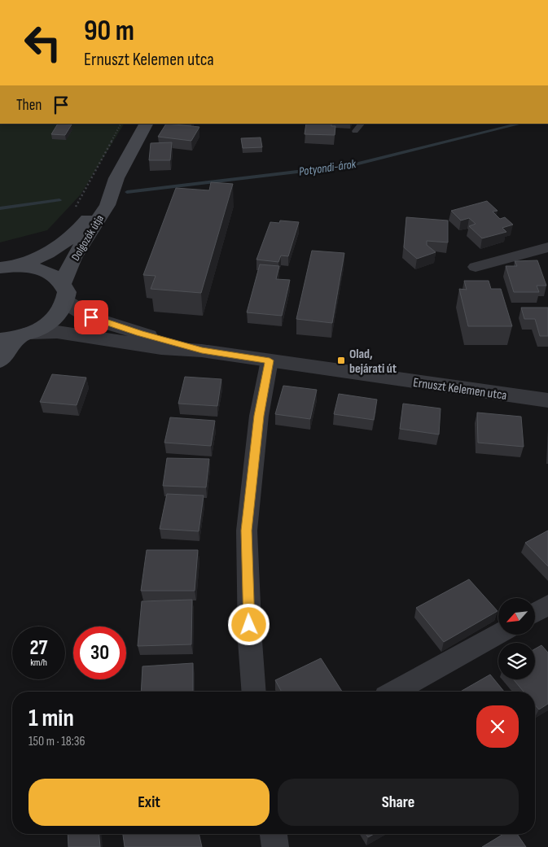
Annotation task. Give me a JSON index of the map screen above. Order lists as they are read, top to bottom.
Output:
{
  "streets": {
    "main road": ["Dolgozók útja"],
    "street": ["Ernuszt Kelemen utca"]
  },
  "crossings": [
    ["Dolgozók útja", "Ernuszt Kelemen utca"]
  ],
  "water": ["Potyondi-árok"],
  "places": {
    "transit": ["Olad, bejárati út"]
  },
  "north": "bottom left",
  "page": {
    "turn": ["90 m", "Ernuszt Kelemen utca"],
    "then": "Then",
    "speed": "27 km/h",
    "limit": "30",
    "heading": ["1 min", "150 m · 18:36"],
    "buttons": ["Exit", "Share"]
  }
}
